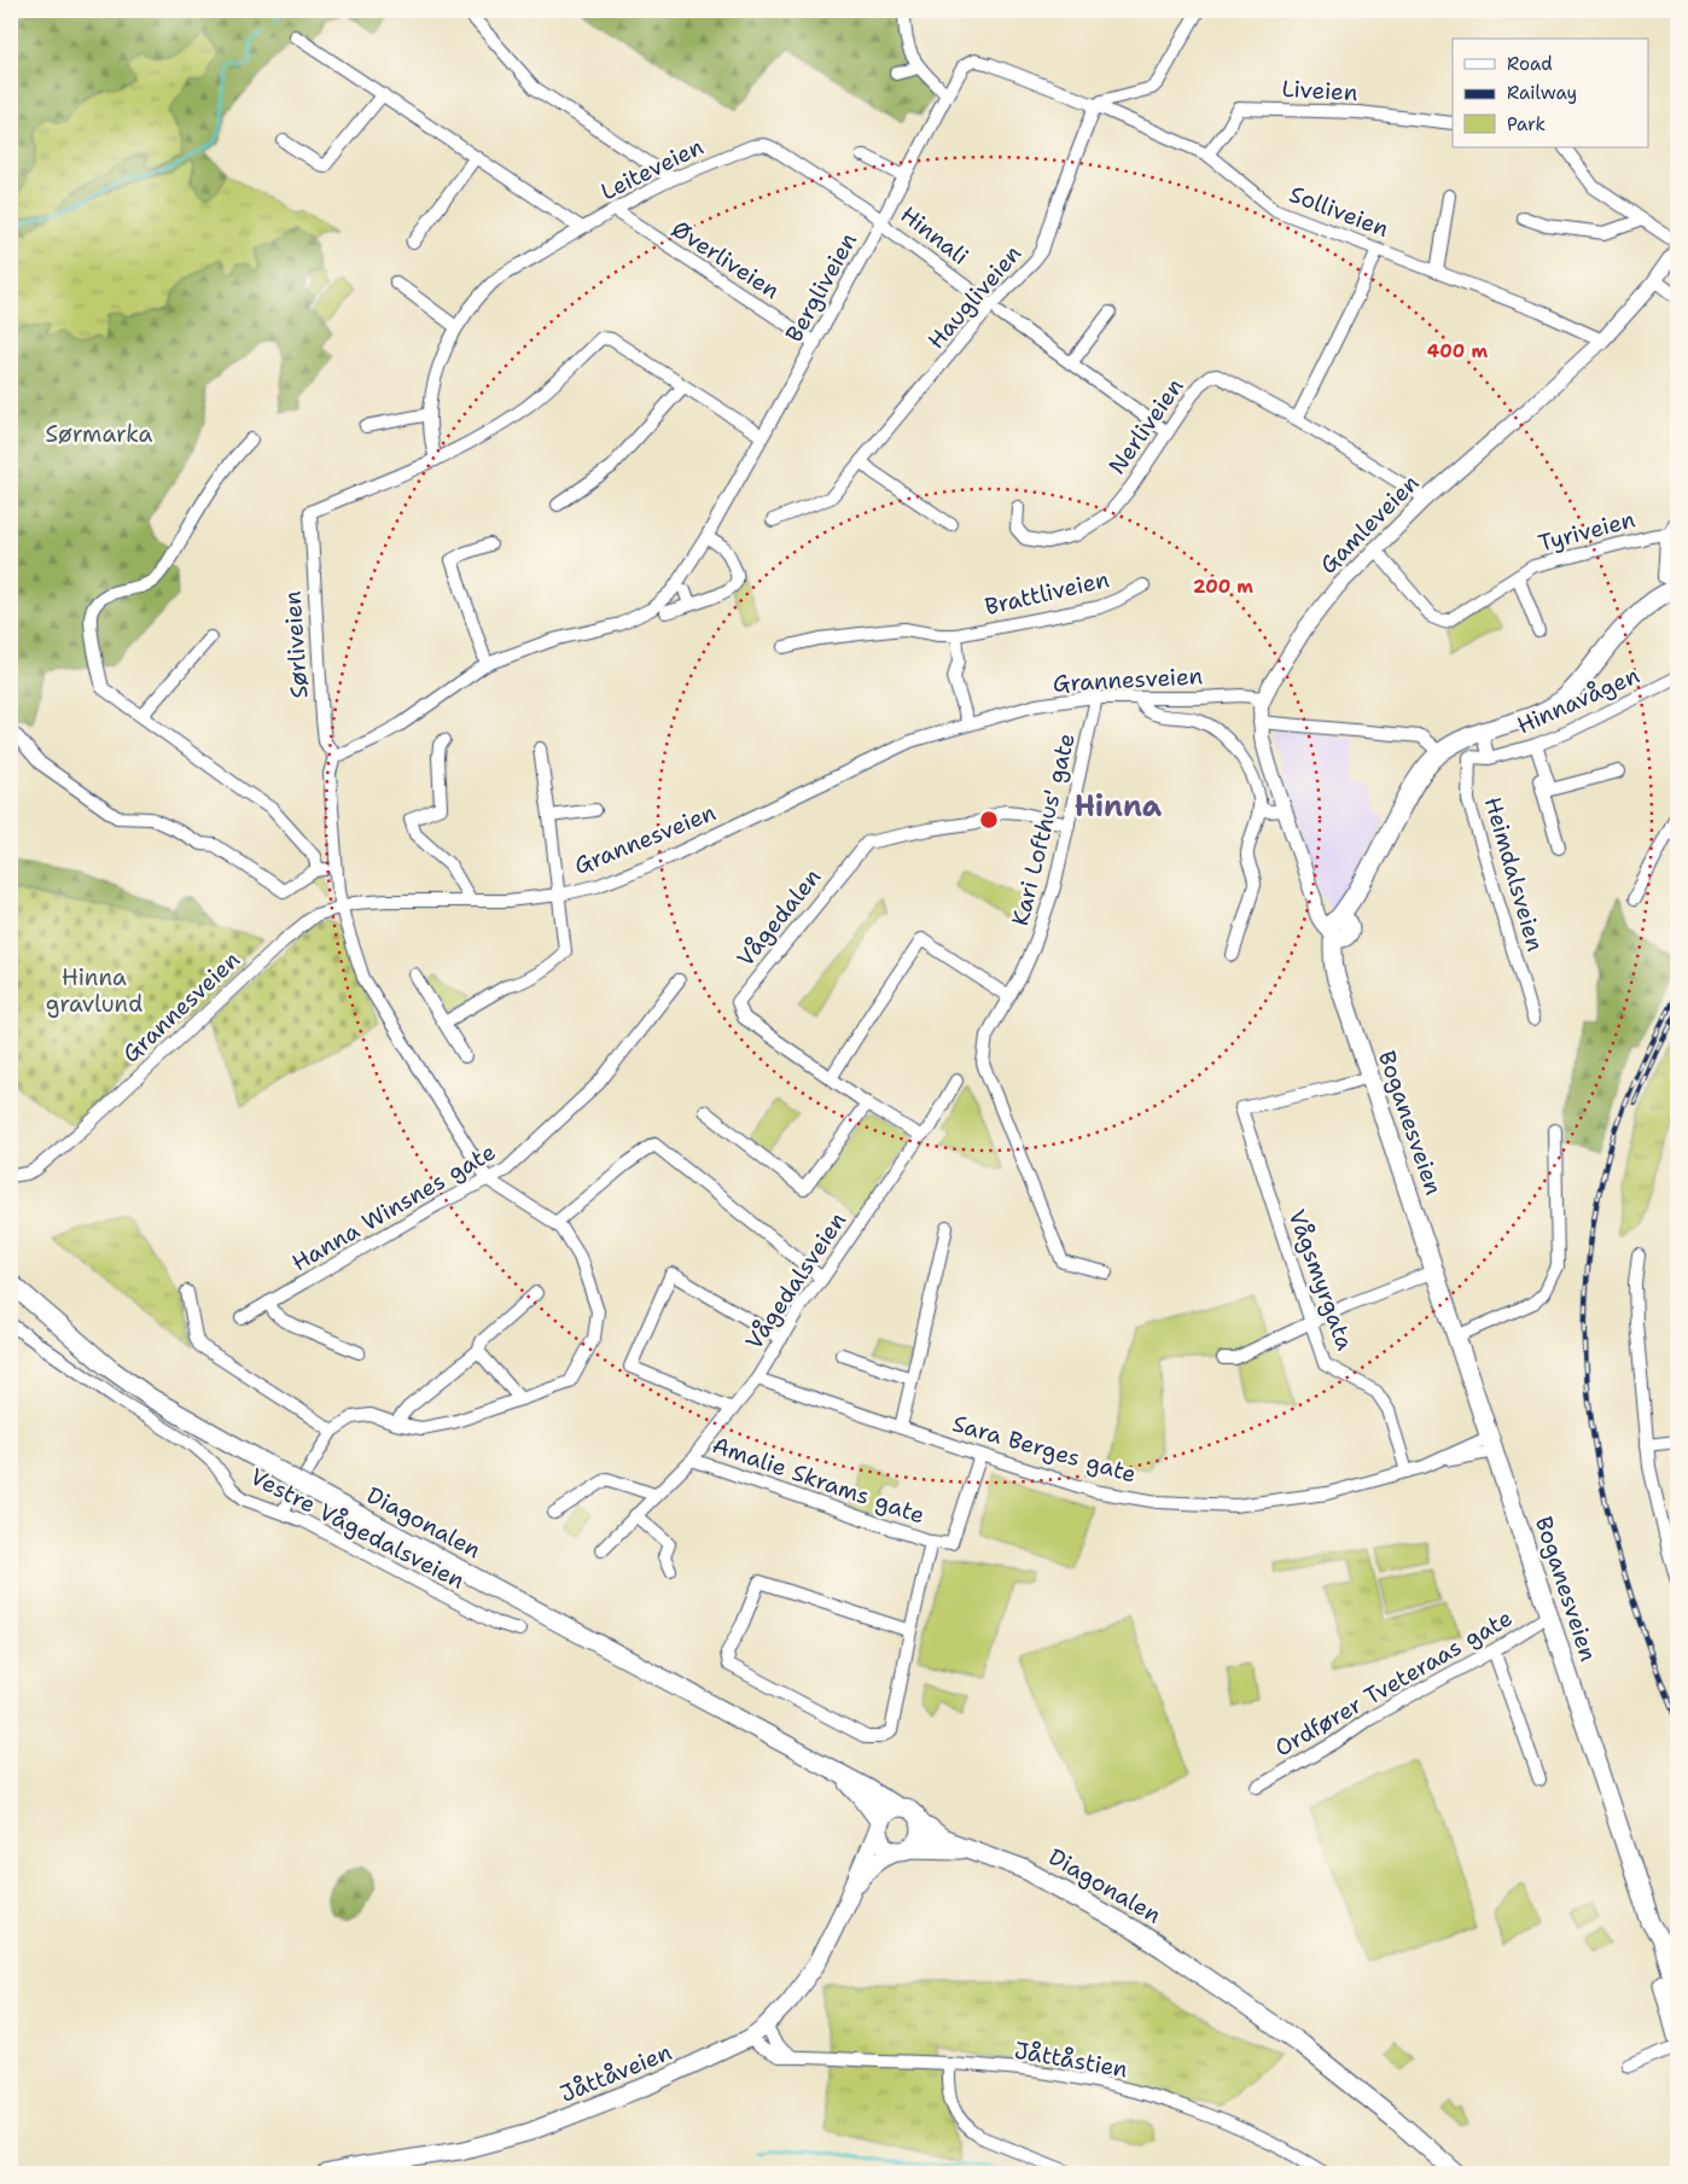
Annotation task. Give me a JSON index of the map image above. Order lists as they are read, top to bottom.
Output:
{
  "streets": {
    "main road": ["Boganesveien", "Diagonalen", "Jåttåveien"],
    "street": [
      "Liveien",
      "Leiteveien",
      "Solliveien",
      "Hinnali",
      "Øverliveien",
      "Bergliveien",
      "Haugliveien",
      "Nerliveien",
      "Gamleveien",
      "Tyriveien",
      "Brattliveien",
      "Sørliveien",
      "Grannesveien",
      "Hinnavågen",
      "Kari Lofthus' gate",
      "Heimdalsveien",
      "Vågedalen",
      "Hanna Winsnes gate",
      "Vågsmyrgata",
      "Vågedalsveien",
      "Sara Berges gate",
      "Amalie Skrams gate",
      "Vestre Vågedalsveien",
      "Ordfører Tveteraas gate",
      "Jåttåstien"
    ]
  },
  "crossings": [
    ["Liveien", "Solliveien"],
    ["Leiteveien", "Hinnali"],
    ["Leiteveien", "Øverliveien"],
    ["Leiteveien", "Bergliveien"],
    ["Leiteveien", "Sørliveien"],
    ["Solliveien", "Bergliveien"],
    ["Solliveien", "Haugliveien"],
    ["Solliveien", "Gamleveien"],
    ["Hinnali", "Bergliveien"],
    ["Hinnali", "Haugliveien"],
    ["Hinnali", "Nerliveien"],
    ["Øverliveien", "Bergliveien"],
    ["Bergliveien", "Sørliveien"],
    ["Nerliveien", "Gamleveien"],
    ["Gamleveien", "Tyriveien"],
    ["Gamleveien", "Grannesveien"],
    ["Gamleveien", "Boganesveien"],
    ["Sørliveien", "Grannesveien"],
    ["Sørliveien", "Hanna Winsnes gate"],
    ["Grannesveien", "Kari Lofthus' gate"],
    ["Hinnavågen", "Heimdalsveien"],
    ["Kari Lofthus' gate", "Vågedalen"],
    ["Vågedalen", "Vågedalsveien"],
    ["Boganesveien", "Vågsmyrgata"],
    ["Boganesveien", "Sara Berges gate"],
    ["Boganesveien", "Ordfører Tveteraas gate"],
    ["Vågsmyrgata", "Sara Berges gate"],
    ["Vågedalsveien", "Sara Berges gate"],
    ["Vågedalsveien", "Amalie Skrams gate"],
    ["Diagonalen", "Jåttåveien"],
    ["Jåttåstien", "Jåttåveien"]
  ],
  "districts": ["Hinna"],
  "parks": ["Sørmarka", "Hinna gravlund"],
  "legend": ["Road", "Railway", "Park"],
  "rings": ["400 m", "200 m"]
}
